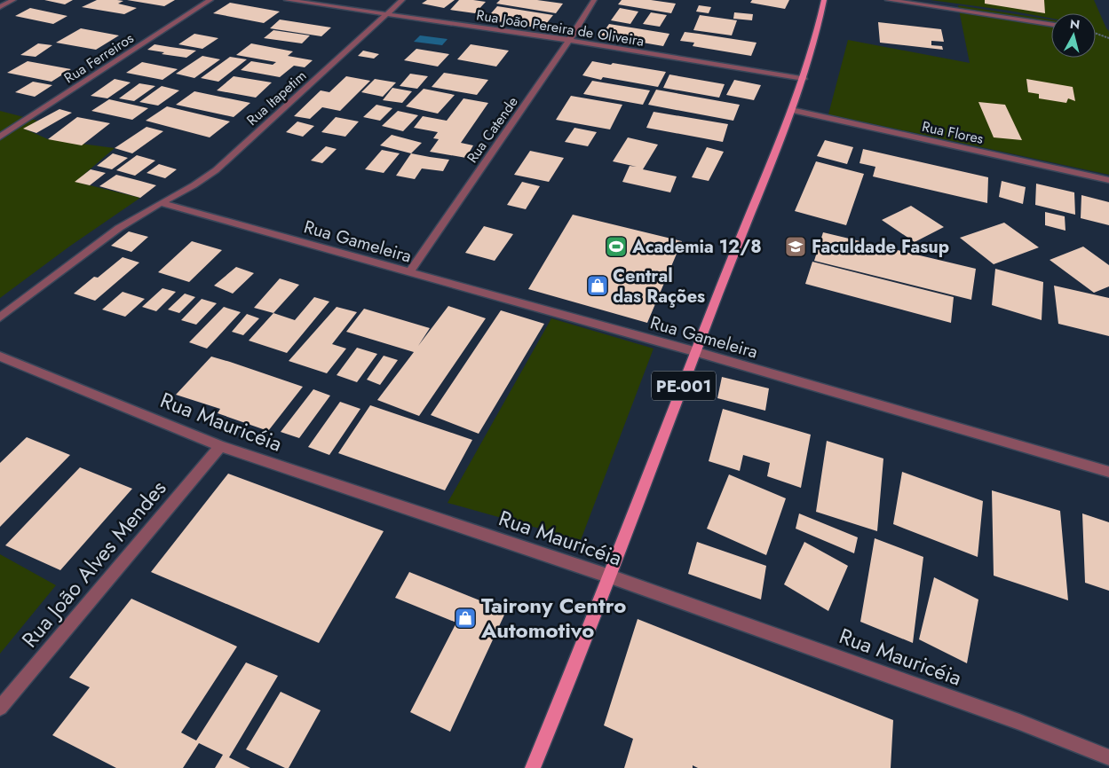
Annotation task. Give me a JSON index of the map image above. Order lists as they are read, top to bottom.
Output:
{
  "streets": {
    "main road": ["PE-001"],
    "street": [
      "Rua João Pereira de Oliveira",
      "Rua Ferreiros",
      "Rua Itapetim",
      "Rua Catende",
      "Rua Flores",
      "Rua Gameleira",
      "Rua Mauricéia",
      "Rua João Alves Mendes"
    ]
  },
  "crossings": [
    ["Rua João Pereira de Oliveira", "Rua Itapetim"],
    ["Rua João Pereira de Oliveira", "Rua Catende"],
    ["Rua João Pereira de Oliveira", "PE-001"],
    ["Rua Itapetim", "Rua Gameleira"],
    ["Rua Catende", "Rua Gameleira"],
    ["Rua Flores", "PE-001"],
    ["Rua Gameleira", "PE-001"],
    ["PE-001", "Rua Mauricéia"],
    ["Rua Mauricéia", "Rua João Alves Mendes"]
  ],
  "places": {
    "sports": ["Academia 12/8"],
    "school or university": ["Faculdade Fasup"],
    "shop": ["Central das Rações", "Tairony Centro Automotivo"]
  },
  "north": "top"
}
